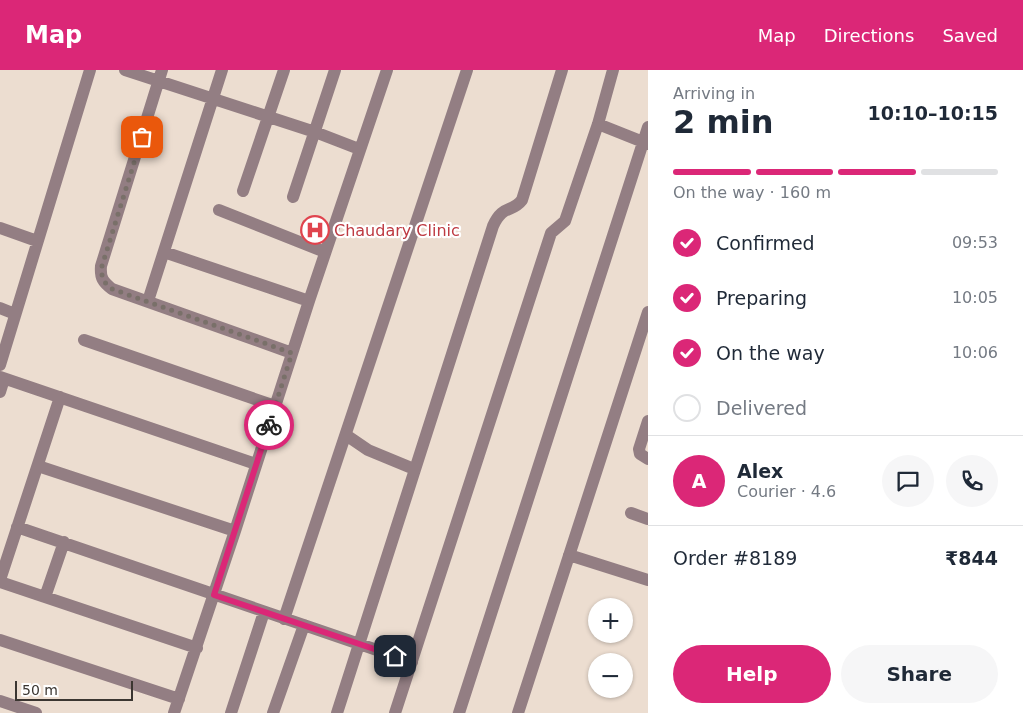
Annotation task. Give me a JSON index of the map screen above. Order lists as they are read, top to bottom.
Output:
{
  "places": {
    "hospital": ["Chaudary Clinic"]
  },
  "scale_bar": "50 m",
  "page": {
    "header": "Map",
    "nav": ["Map", "Directions", "Saved"],
    "heading": ["2 min", "Arriving in", "10:10–10:15"],
    "panel": [
      "Alex",
      "Courier · 4.6",
      "Order #8189",
      "₹844"
    ],
    "bar": "On the way · 160 m",
    "list": [
      ["Confirmed", "09:53"],
      ["Preparing", "10:05"],
      ["On the way", "10:06"],
      "Delivered"
    ],
    "round": "A",
    "map_buttons": ["+", "−"],
    "buttons": ["Help", "Share"],
    "scale": "50 m"
  }
}
